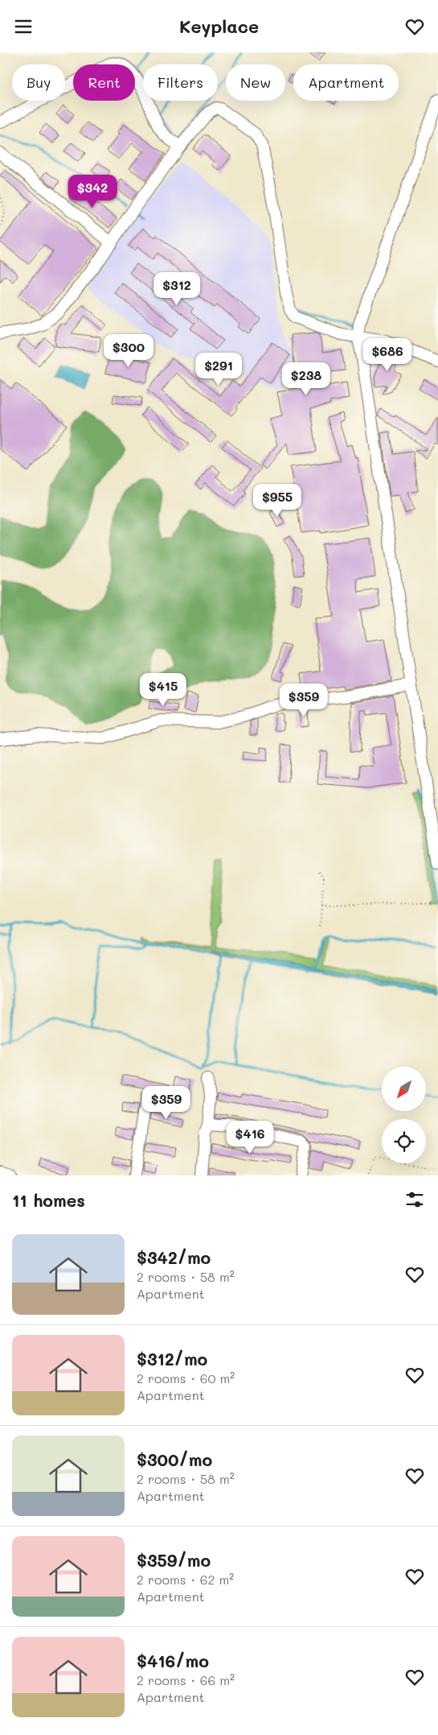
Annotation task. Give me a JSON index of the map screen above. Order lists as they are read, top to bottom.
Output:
{
  "north": "bottom left",
  "page": {
    "header": "Keyplace",
    "chip": [
      "Buy",
      "Rent",
      "Filters",
      "New",
      "Apartment"
    ],
    "price": [
      "$342",
      "$312",
      "$300",
      "$686",
      "$291",
      "$238",
      "$955",
      "$415",
      "$359",
      "$359",
      "$416"
    ],
    "heading": "11 homes",
    "list": [
      {
        "name": "$342/mo",
        "note": "2 rooms · 58 m² · Apartment"
      },
      {
        "name": "$312/mo",
        "note": "2 rooms · 60 m² · Apartment"
      },
      {
        "name": "$300/mo",
        "note": "2 rooms · 58 m² · Apartment"
      },
      {
        "name": "$359/mo",
        "note": "2 rooms · 62 m² · Apartment"
      },
      {
        "name": "$416/mo",
        "note": "2 rooms · 66 m² · Apartment"
      }
    ]
  }
}
